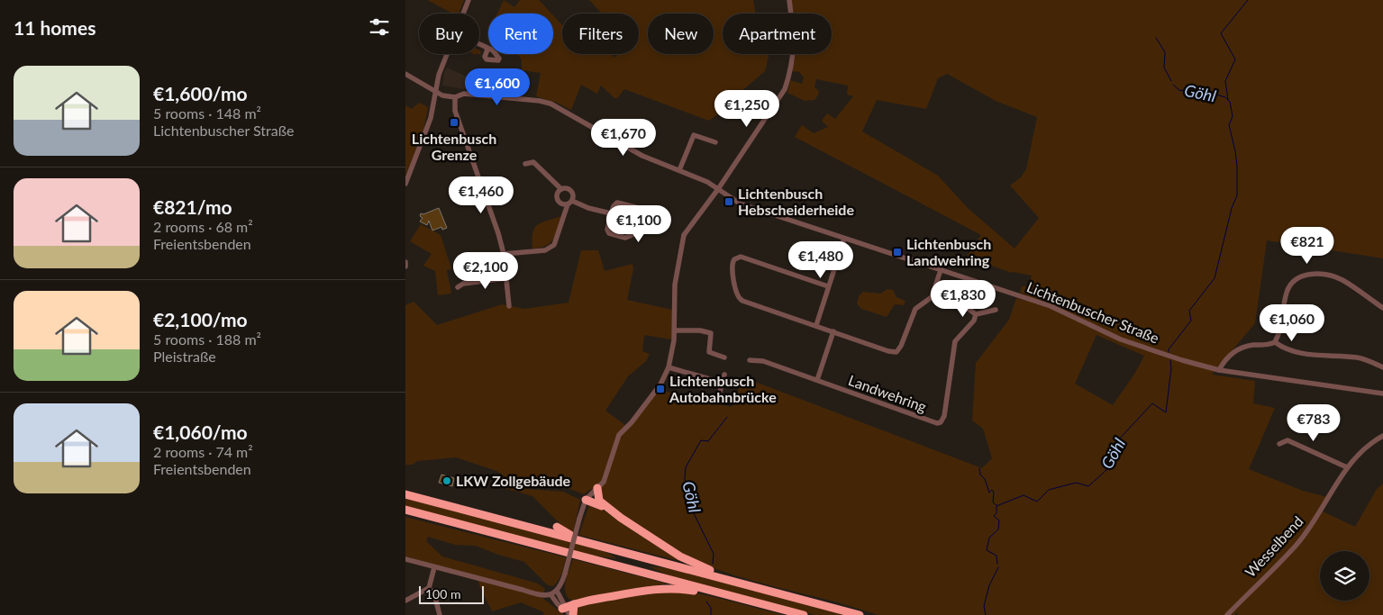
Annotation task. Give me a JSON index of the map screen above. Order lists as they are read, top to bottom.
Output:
{
  "streets": {
    "street": ["Lichtenbuscher Straße", "Landwehring", "Wesselbend"]
  },
  "water": ["Göhl"],
  "places": {
    "transit": [
      "Lichtenbusch Grenze",
      "Lichtenbusch Hebscheiderheide",
      "Lichtenbusch Landwehring",
      "Lichtenbusch Autobahnbrücke"
    ],
    "other": ["LKW Zollgebäude"]
  },
  "scale_bar": "100 m",
  "page": {
    "heading": "11 homes",
    "chip": [
      "Buy",
      "Rent",
      "Filters",
      "New",
      "Apartment"
    ],
    "list": [
      {
        "name": "€1,600/mo",
        "note": "5 rooms · 148 m² · Lichtenbuscher Straße"
      },
      {
        "name": "€821/mo",
        "note": "2 rooms · 68 m² · Freientsbenden"
      },
      {
        "name": "€2,100/mo",
        "note": "5 rooms · 188 m² · Pleistraße"
      },
      {
        "name": "€1,060/mo",
        "note": "2 rooms · 74 m² · Freientsbenden"
      }
    ],
    "price": [
      "€1,600",
      "€1,250",
      "€1,670",
      "€1,460",
      "€1,100",
      "€821",
      "€1,480",
      "€2,100",
      "€1,830",
      "€1,060",
      "€783"
    ],
    "scale": "100 m"
  }
}
